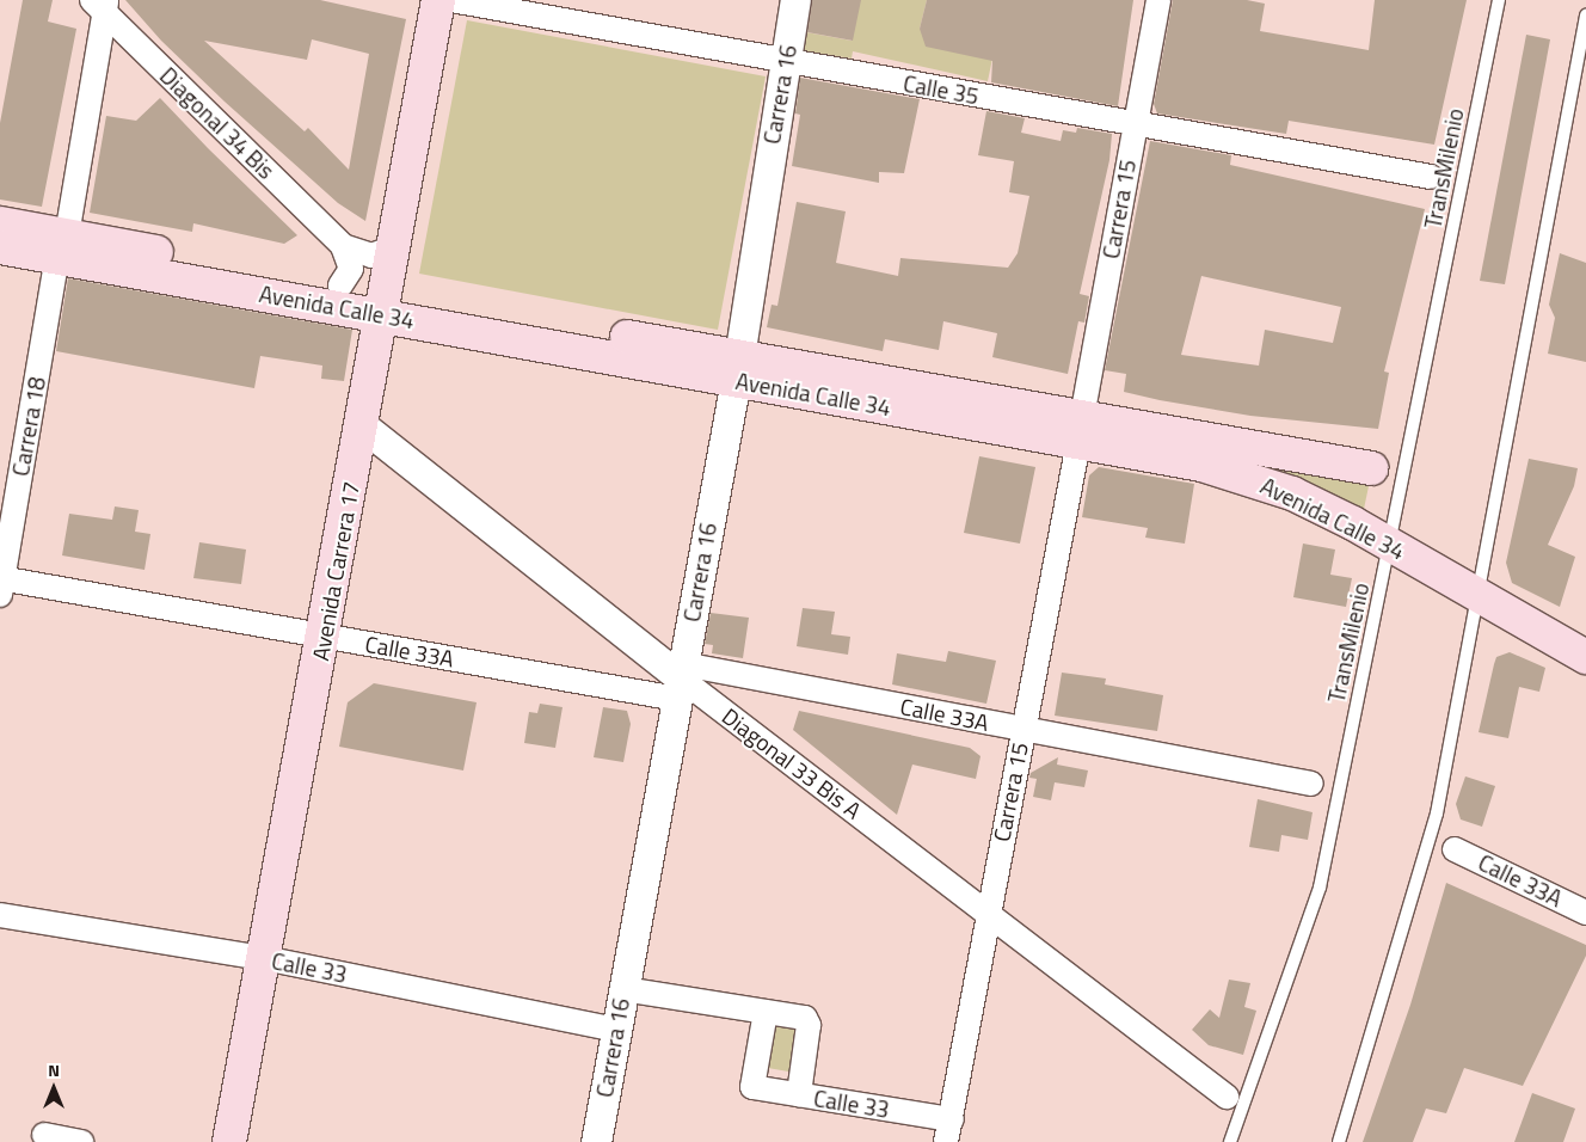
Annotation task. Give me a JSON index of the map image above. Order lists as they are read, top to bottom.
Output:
{
  "streets": {
    "main road": ["Avenida Calle 34", "Avenida Carrera 17"],
    "street": [
      "Calle 35",
      "Carrera 16",
      "Diagonal 34 Bis",
      "Carrera 15",
      "Carrera 18",
      "Calle 33A",
      "Diagonal 33 Bis A",
      "Calle 33"
    ],
    "lane": ["TransMilenio"]
  },
  "crossings": [
    ["Calle 35", "Carrera 16"],
    ["Calle 35", "Carrera 15"],
    ["Carrera 16", "Avenida Calle 34"],
    ["Carrera 16", "Calle 33A"],
    ["Carrera 16", "Diagonal 33 Bis A"],
    ["Carrera 16", "Calle 33"],
    ["Diagonal 34 Bis", "Carrera 18"],
    ["Diagonal 34 Bis", "Avenida Carrera 17"],
    ["TransMilenio", "Avenida Calle 34"],
    ["Carrera 15", "Avenida Calle 34"],
    ["Carrera 15", "Calle 33A"],
    ["Carrera 15", "Diagonal 33 Bis A"],
    ["Carrera 15", "Calle 33"],
    ["Avenida Calle 34", "Carrera 18"],
    ["Avenida Calle 34", "Avenida Carrera 17"],
    ["Carrera 18", "Calle 33A"],
    ["Avenida Carrera 17", "Calle 33A"],
    ["Avenida Carrera 17", "Diagonal 33 Bis A"],
    ["Avenida Carrera 17", "Calle 33"],
    ["Calle 33A", "Diagonal 33 Bis A"]
  ],
  "north": "top"
}
